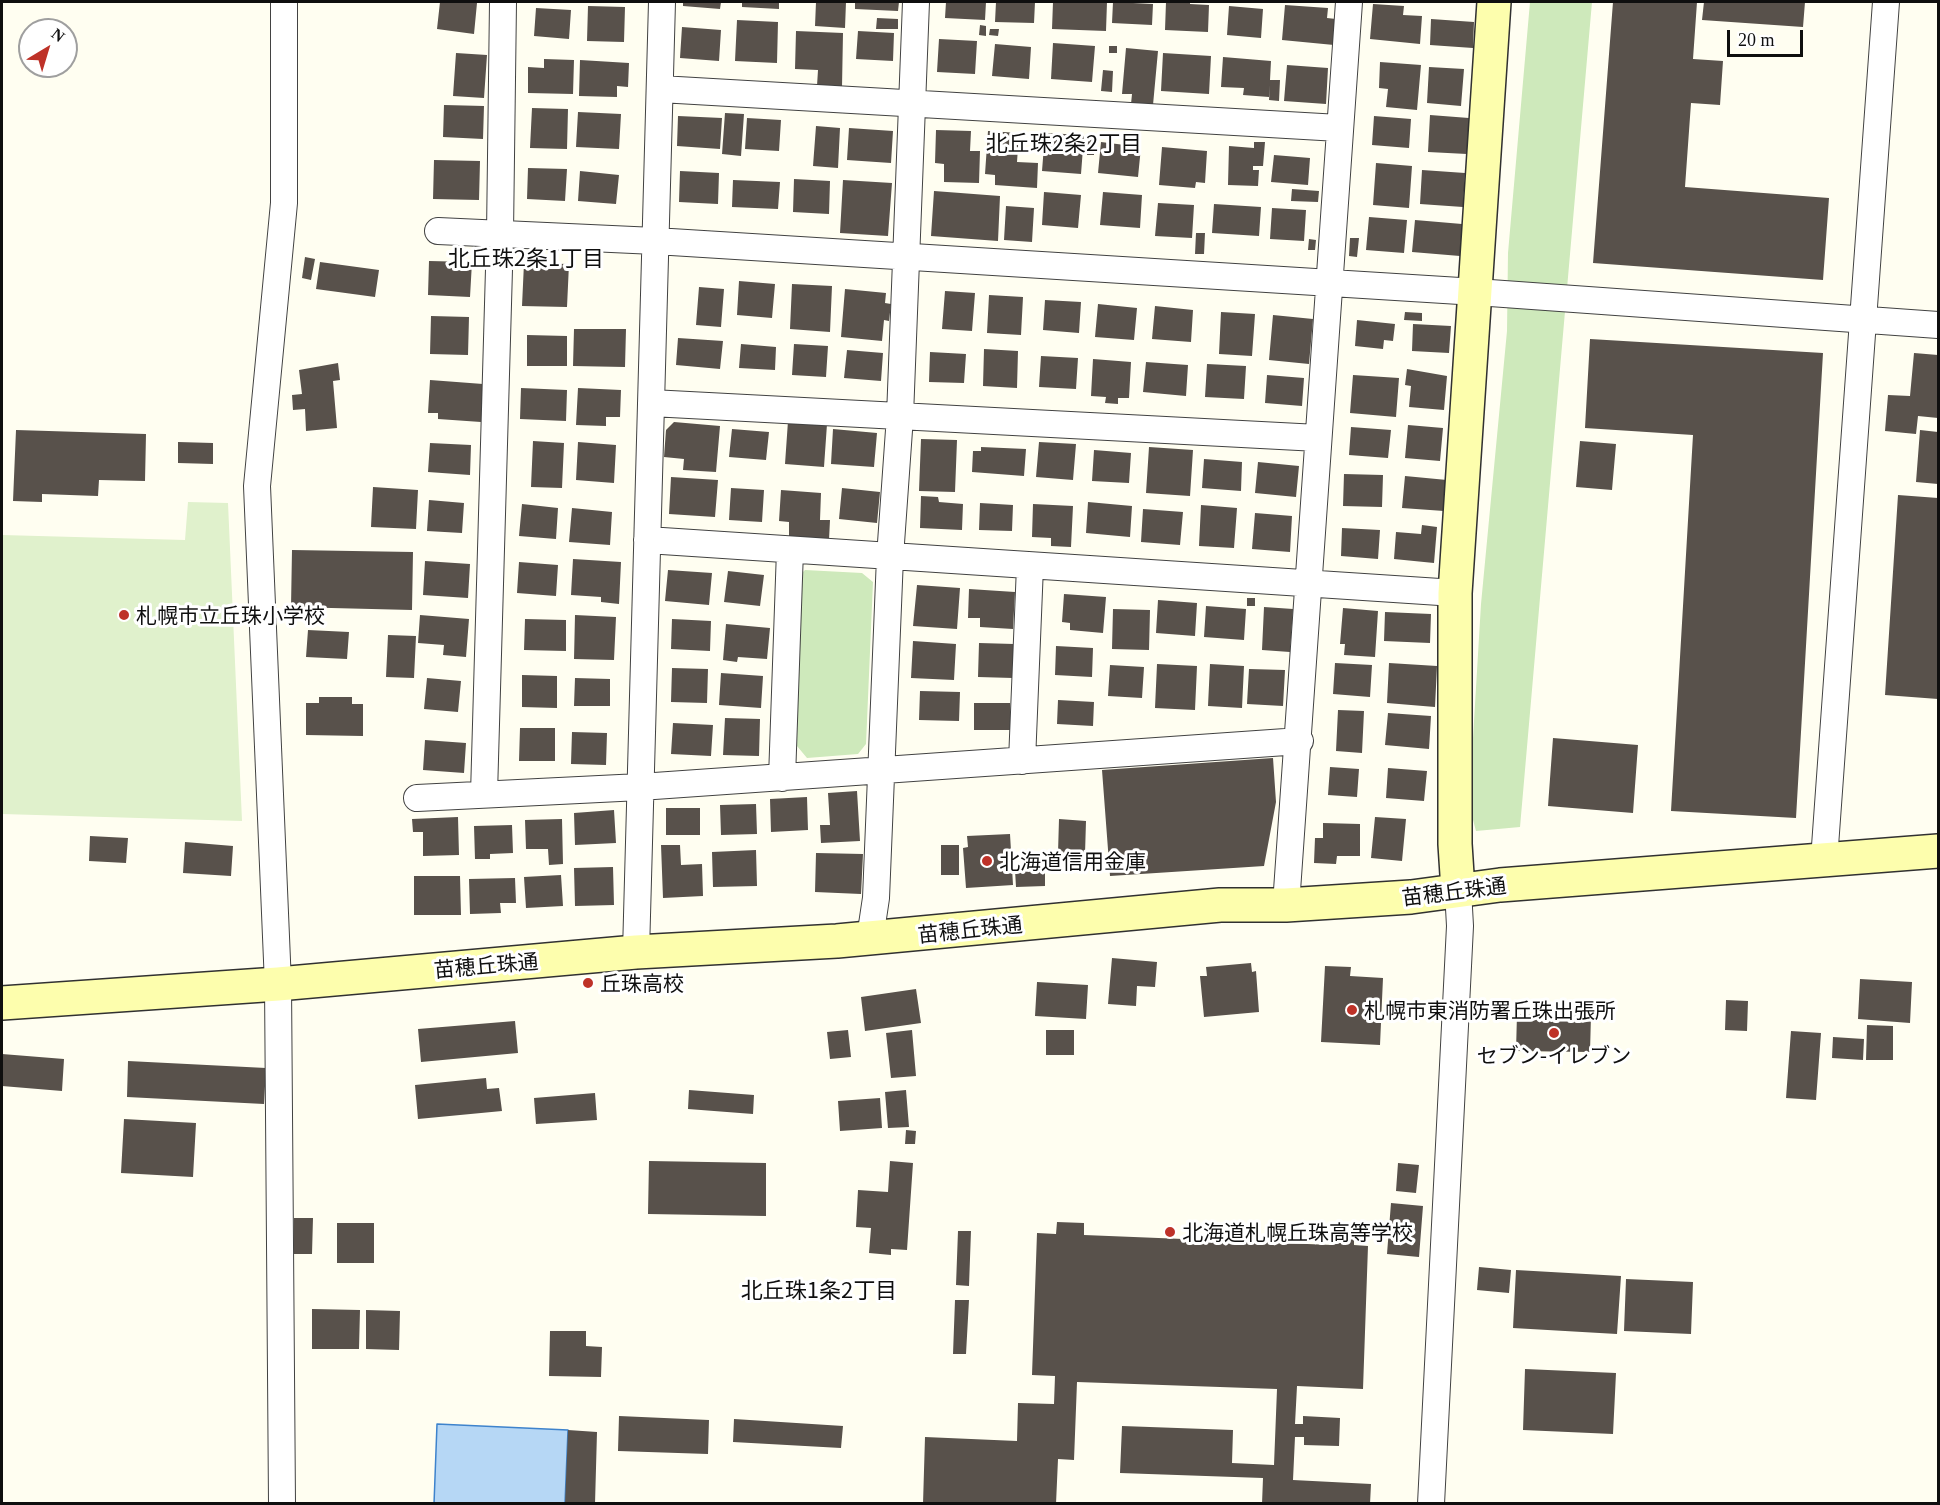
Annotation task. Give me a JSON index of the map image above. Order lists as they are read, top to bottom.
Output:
{
  "streets": {
    "street": ["苗穂丘珠通"]
  },
  "districts": ["北丘珠2条2丁目", "北丘珠2条1丁目", "北丘珠1条2丁目"],
  "places": [
    "札幌市立丘珠小学校",
    "北海道信用金庫",
    "丘珠高校",
    "札幌市東消防署丘珠出張所",
    "セブン-イレブン",
    "北海道札幌丘珠高等学校"
  ],
  "scale_bar": "20 m",
  "north": "top right"
}
